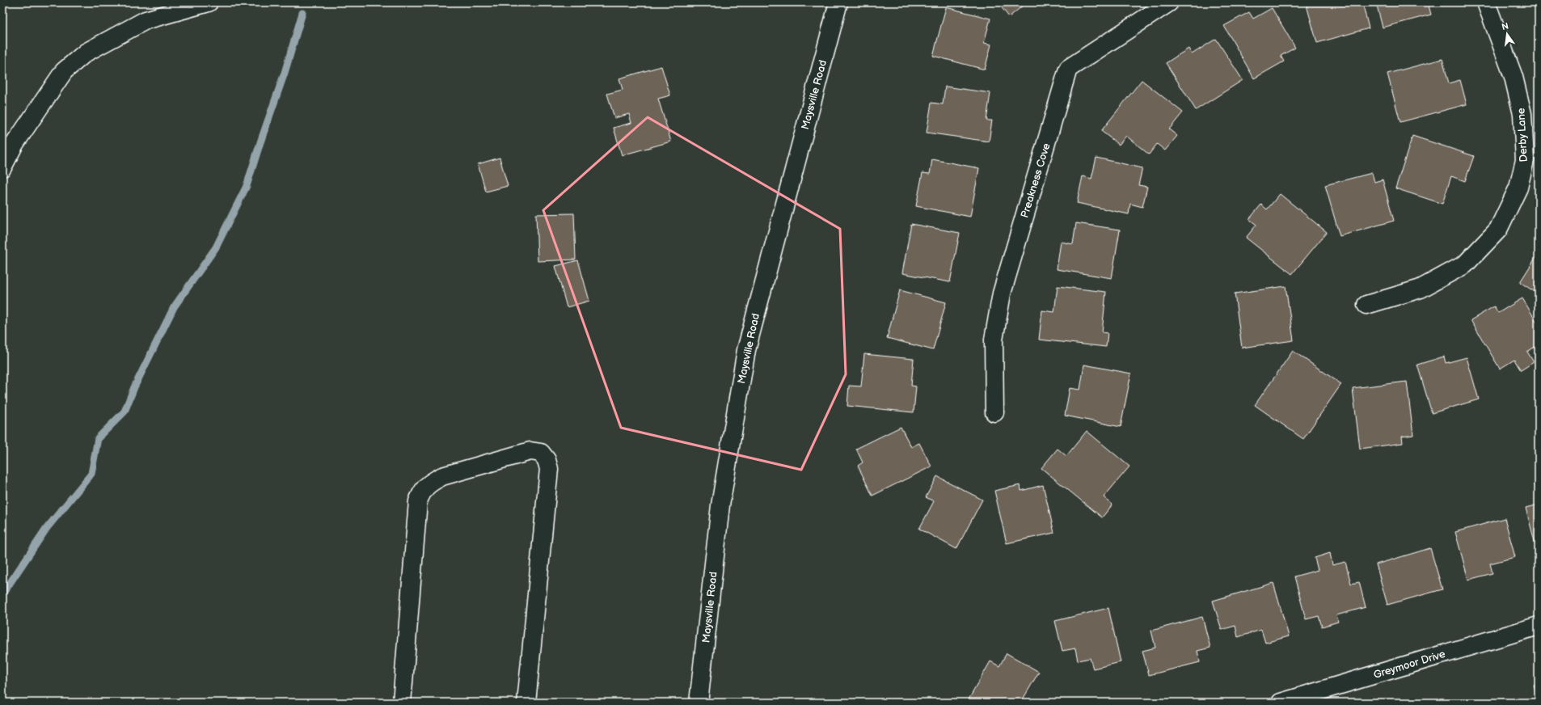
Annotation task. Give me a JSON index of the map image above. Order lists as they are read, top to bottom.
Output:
{
  "streets": {
    "street": [
      "Maysville Road",
      "Derby Lane",
      "Preakness Cove",
      "Greymoor Drive"
    ]
  },
  "north": "top"
}
